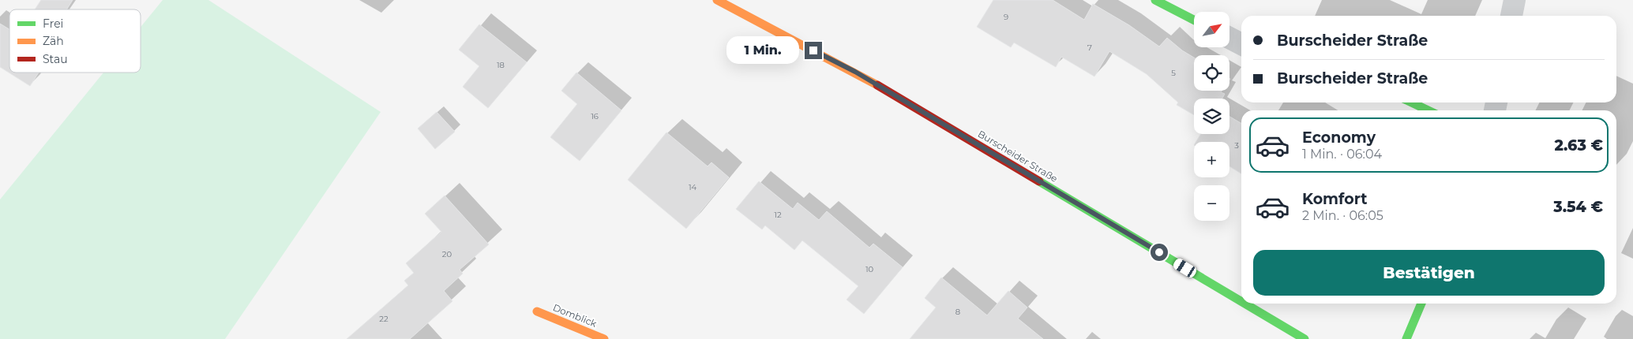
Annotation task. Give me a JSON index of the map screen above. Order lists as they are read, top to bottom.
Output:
{
  "streets": {
    "main road": ["Burscheider Straße", "Domblick"]
  },
  "house_numbers": [
    "9",
    "7",
    "18",
    "5",
    "16",
    "3",
    "14",
    "12",
    "20",
    "10",
    "8",
    "22"
  ],
  "legend": ["Frei", "Zäh", "Stau"],
  "north": "top right",
  "page": {
    "map_buttons": ["+", "−"],
    "banner": ["Burscheider Straße", "Burscheider Straße"],
    "bubble": "1 Min.",
    "list": [
      {
        "name": "Economy",
        "note": "1 Min. · 06:04",
        "value": "2.63 €"
      },
      {
        "name": "Komfort",
        "note": "2 Min. · 06:05",
        "value": "3.54 €"
      }
    ],
    "buttons": "Bestätigen"
  }
}
